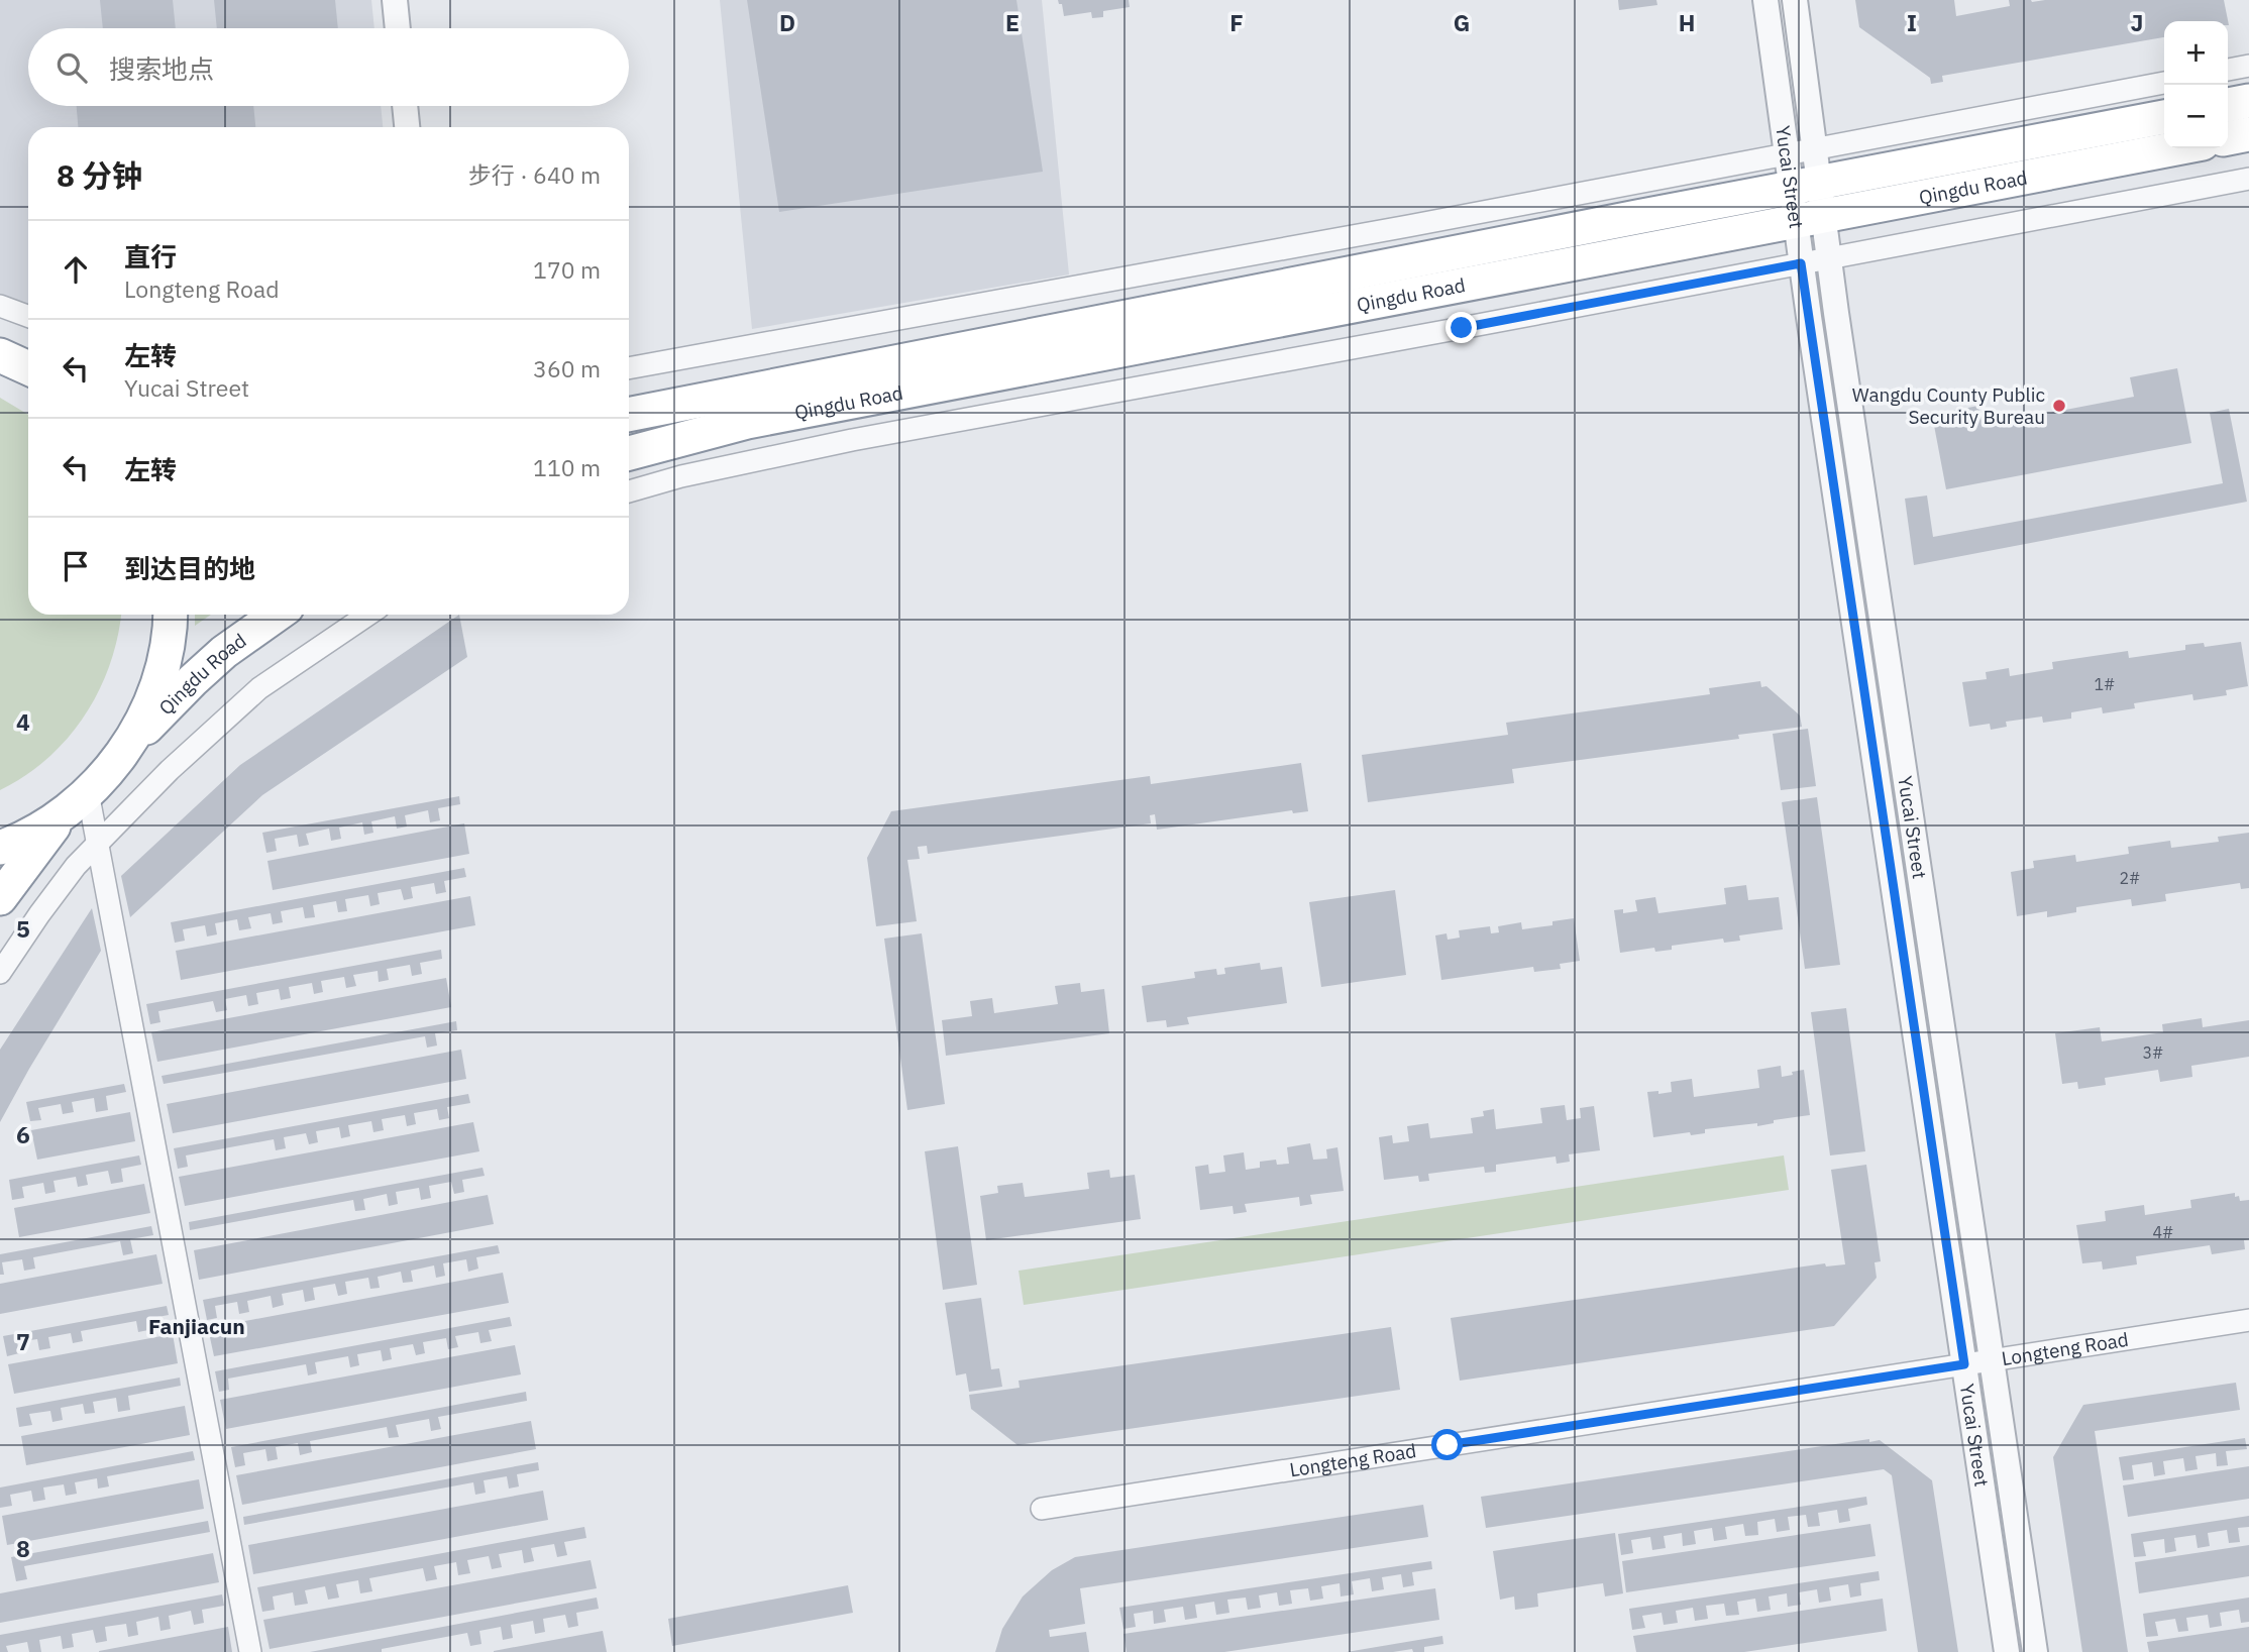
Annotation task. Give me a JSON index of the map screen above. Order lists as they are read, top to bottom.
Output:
{
  "streets": {
    "highway": ["Qingdu Road"],
    "street": ["Yucai Street", "Longteng Road"]
  },
  "crossings": [
    ["Yucai Street", "Qingdu Road"],
    ["Yucai Street", "Longteng Road"]
  ],
  "districts": ["Fanjiacun"],
  "places": ["Wangdu County Public Security Bureau"],
  "house_numbers": [
    "1#",
    "2#",
    "3#",
    "4#"
  ],
  "page": {
    "map_buttons": ["+", "−"],
    "search": "搜索地点",
    "heading": ["8 分钟", "步行 · 640 m"],
    "list": [
      ["直行", "Longteng Road", "170 m"],
      ["左转", "Yucai Street", "360 m"],
      ["左转", "110 m"],
      "到达目的地"
    ]
  },
  "grid": {
    "columns": [
      "D",
      "E",
      "F",
      "G",
      "H",
      "I",
      "J"
    ],
    "rows": [
      "4",
      "5",
      "6",
      "7",
      "8"
    ]
  }
}
